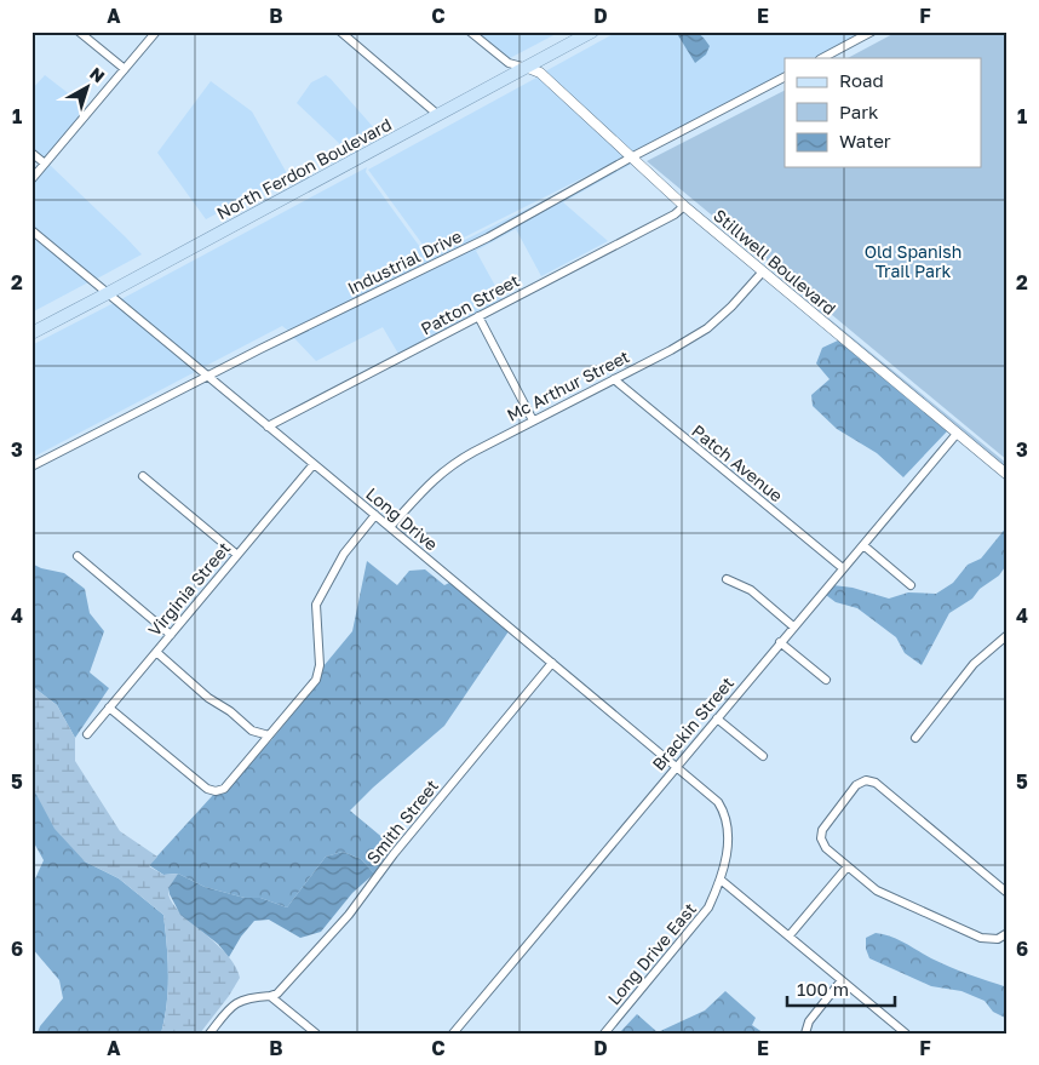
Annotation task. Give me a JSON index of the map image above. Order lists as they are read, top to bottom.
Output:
{
  "streets": {
    "main road": ["North Ferdon Boulevard"],
    "street": [
      "Industrial Drive",
      "Stillwell Boulevard",
      "Patton Street",
      "Mc Arthur Street",
      "Patch Avenue",
      "Long Drive",
      "Virginia Street",
      "Brackin Street",
      "Smith Street",
      "Long Drive East"
    ]
  },
  "crossings": [
    ["North Ferdon Boulevard", "Stillwell Boulevard"],
    ["North Ferdon Boulevard", "Long Drive"],
    ["Industrial Drive", "Stillwell Boulevard"],
    ["Industrial Drive", "Long Drive"],
    ["Stillwell Boulevard", "Patton Street"],
    ["Stillwell Boulevard", "Mc Arthur Street"],
    ["Stillwell Boulevard", "Brackin Street"],
    ["Patton Street", "Long Drive"],
    ["Mc Arthur Street", "Patch Avenue"],
    ["Mc Arthur Street", "Long Drive"],
    ["Patch Avenue", "Brackin Street"],
    ["Long Drive", "Virginia Street"],
    ["Long Drive", "Brackin Street"],
    ["Long Drive", "Smith Street"],
    ["Long Drive", "Long Drive East"],
    ["Brackin Street", "Long Drive East"]
  ],
  "parks": ["Old Spanish Trail Park"],
  "legend": ["Road", "Park", "Water"],
  "scale_bar": "100 m",
  "north": "top right",
  "grid": {
    "columns": [
      "A",
      "B",
      "C",
      "D",
      "E",
      "F"
    ],
    "rows": [
      "1",
      "2",
      "3",
      "4",
      "5",
      "6"
    ]
  }
}
